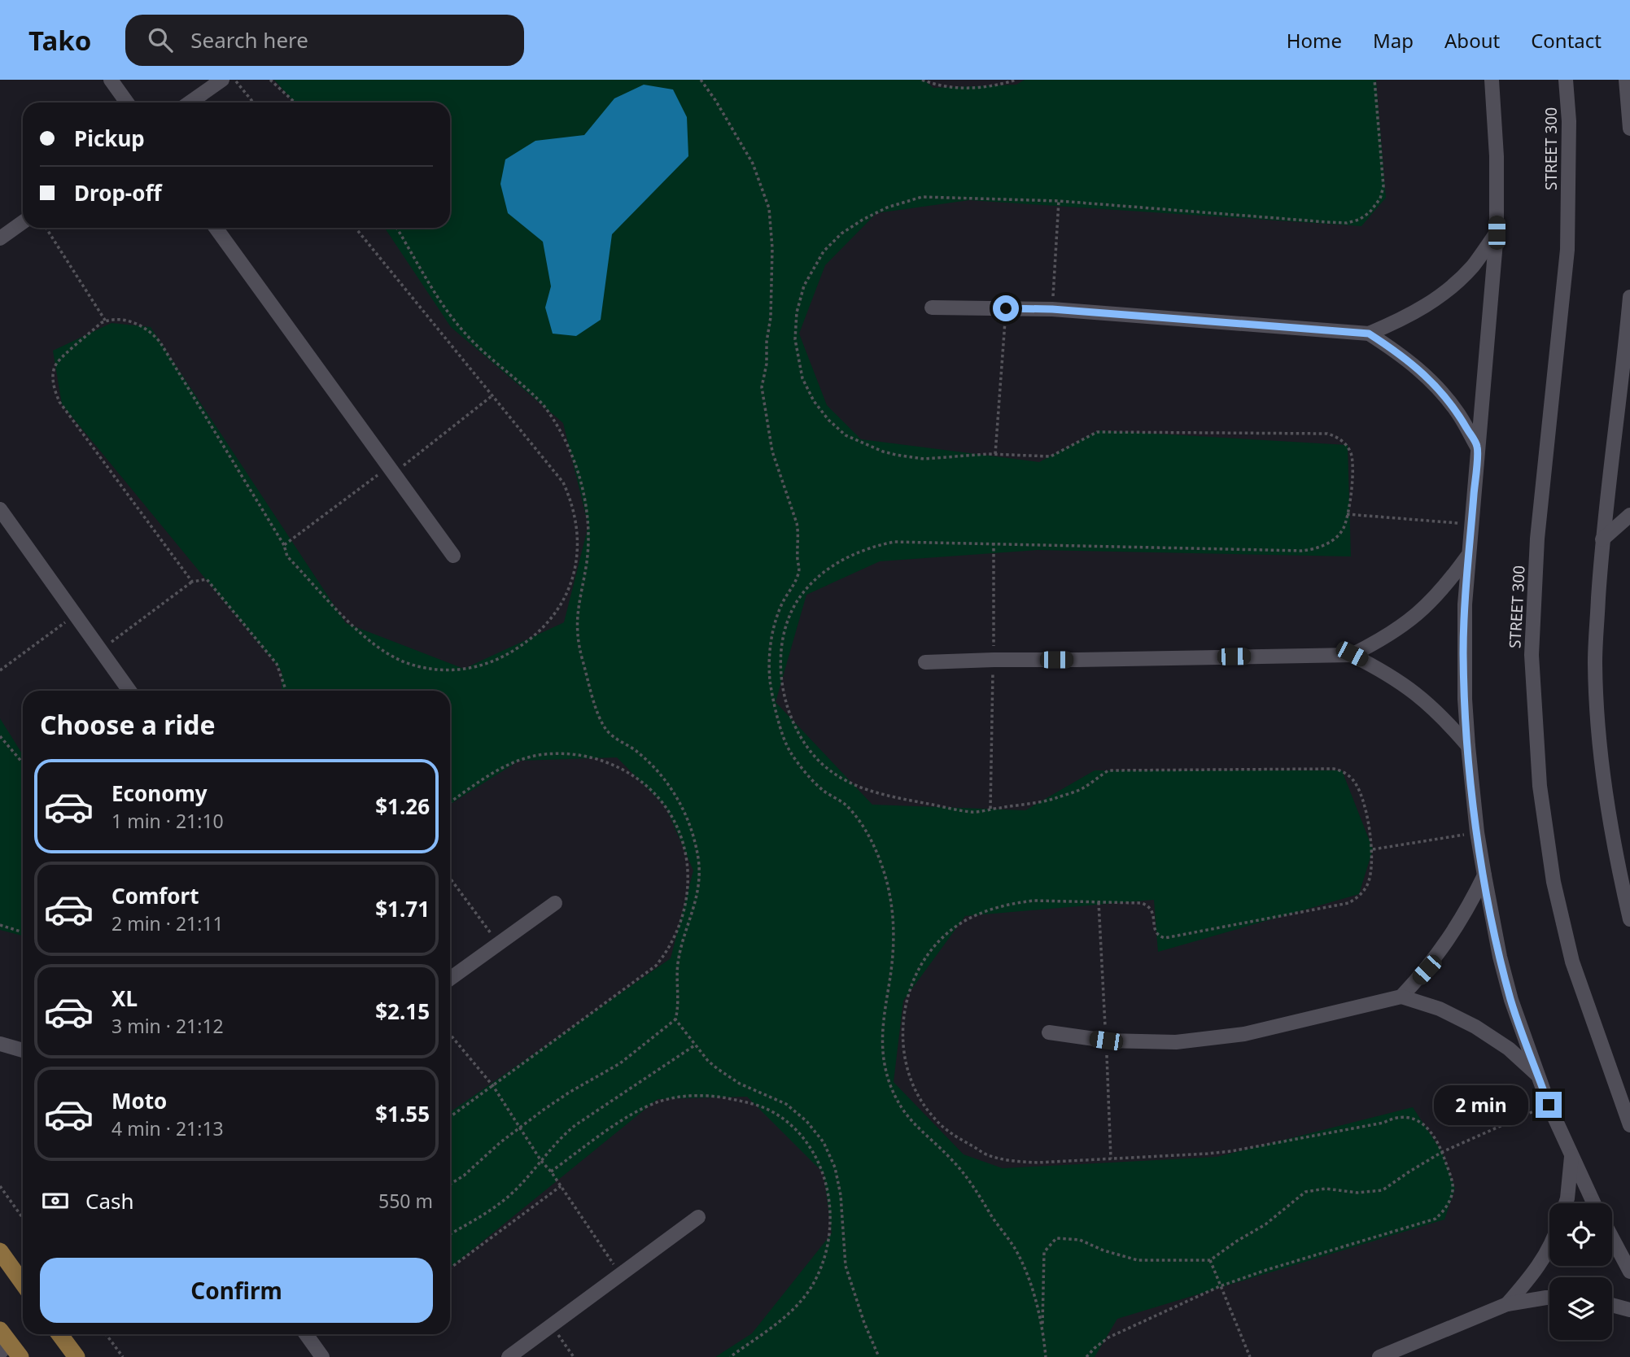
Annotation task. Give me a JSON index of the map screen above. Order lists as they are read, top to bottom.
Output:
{
  "streets": {
    "street": ["STREET 300"]
  },
  "page": {
    "header": "Tako",
    "search": "Search here",
    "nav": [
      "Home",
      "Map",
      "About",
      "Contact"
    ],
    "banner": ["Pickup", "Drop-off"],
    "heading": "Choose a ride",
    "list": [
      {
        "name": "Economy",
        "note": "1 min · 21:10",
        "value": "$1.26"
      },
      {
        "name": "Comfort",
        "note": "2 min · 21:11",
        "value": "$1.71"
      },
      {
        "name": "XL",
        "note": "3 min · 21:12",
        "value": "$2.15"
      },
      {
        "name": "Moto",
        "note": "4 min · 21:13",
        "value": "$1.55"
      }
    ],
    "bubble": "2 min",
    "pay": ["Cash", "550 m"],
    "buttons": "Confirm"
  }
}
